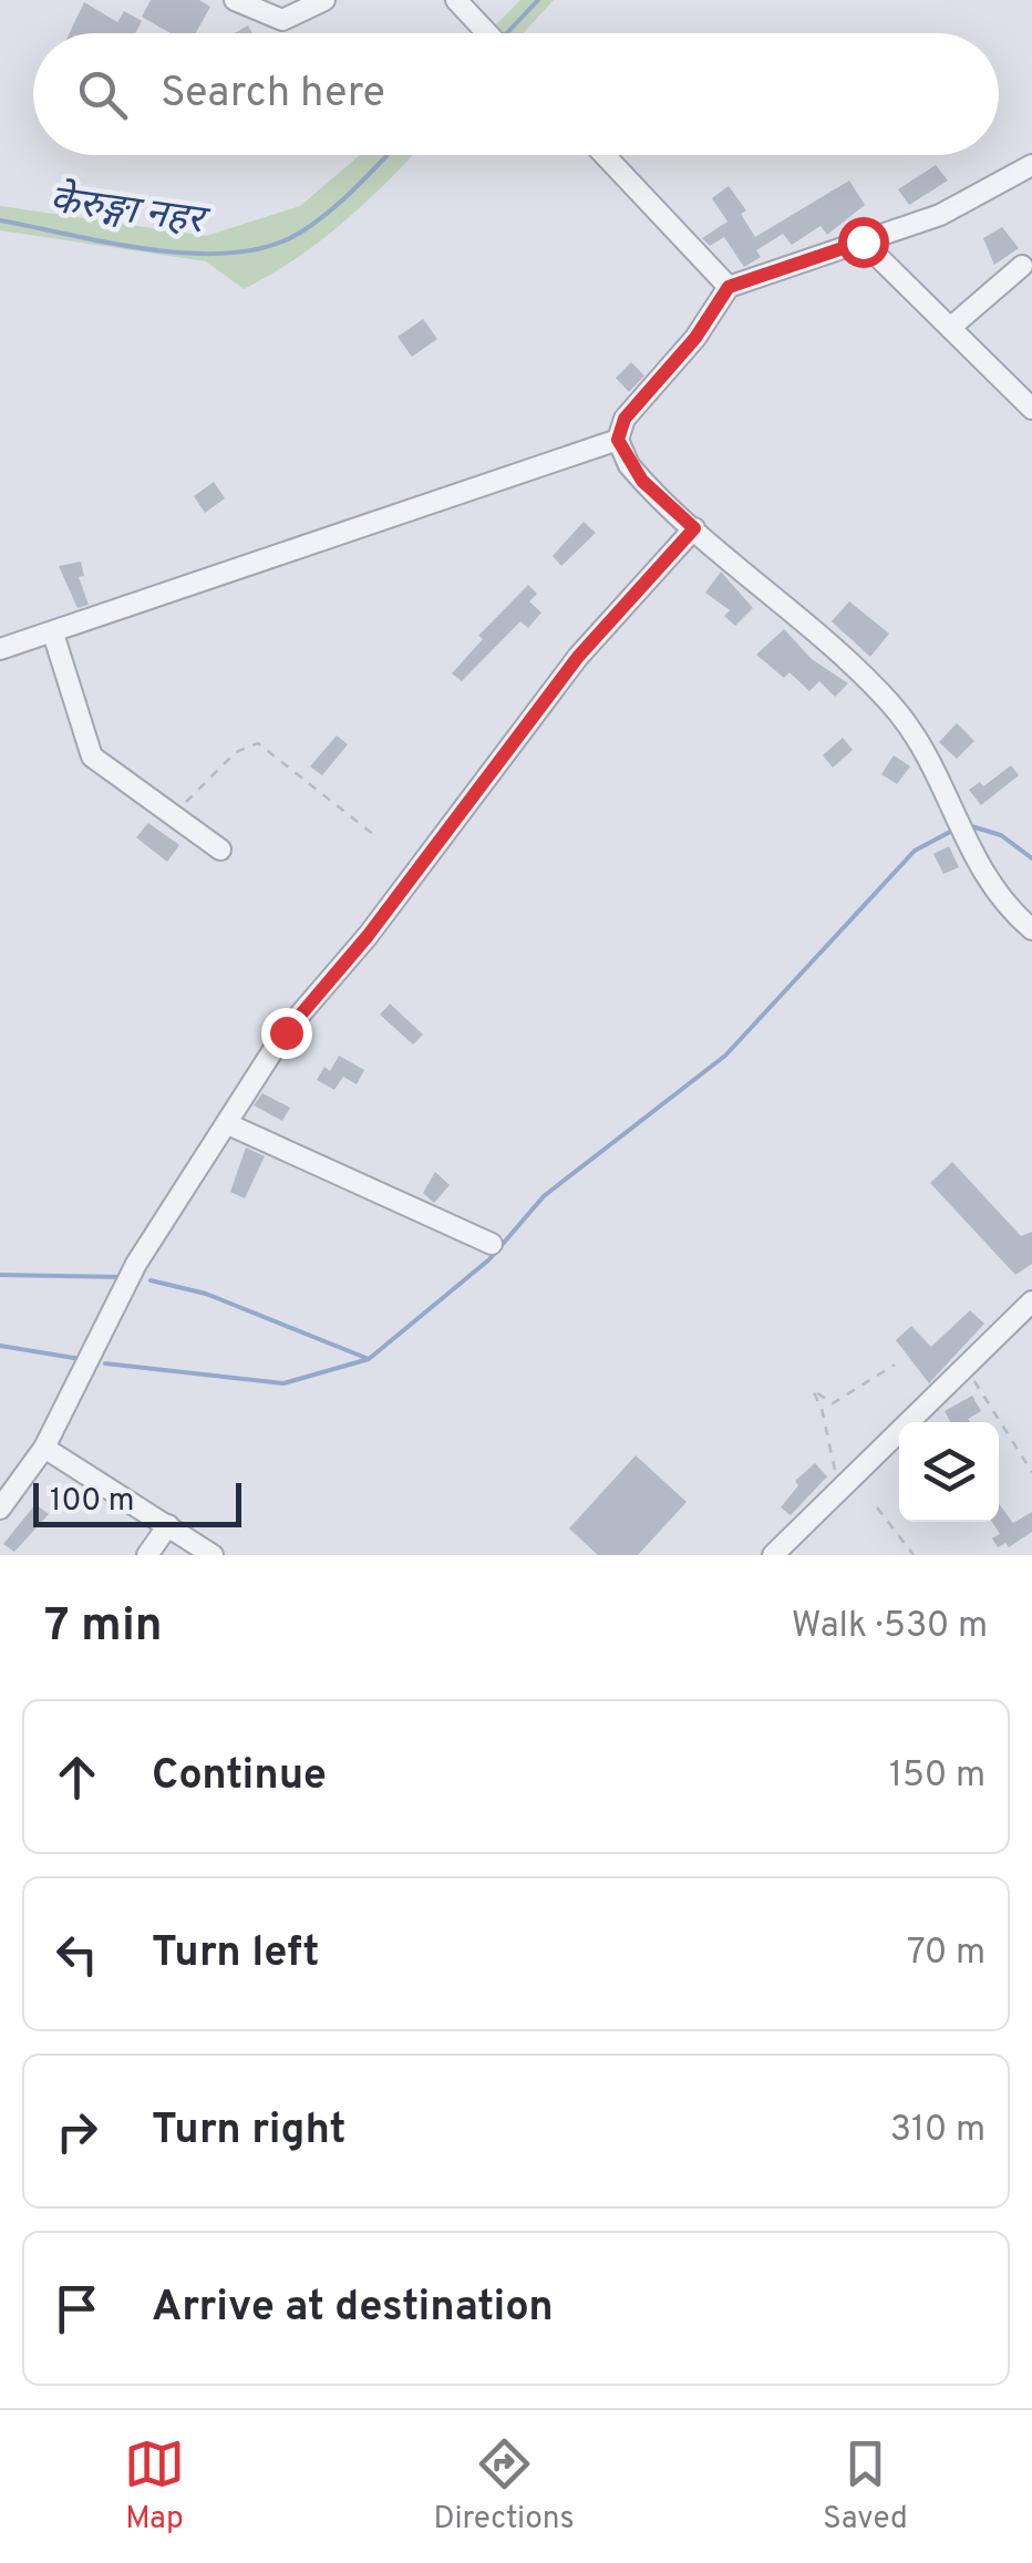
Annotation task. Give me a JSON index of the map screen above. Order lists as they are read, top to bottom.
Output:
{
  "water": ["केेरुङ्गा नहर"],
  "scale_bar": "100 m",
  "page": {
    "search": "Search here",
    "scale": "100 m",
    "heading": ["7 min", "Walk · 530 m"],
    "list": [
      ["Continue", "150 m"],
      ["Turn left", "70 m"],
      ["Turn right", "310 m"],
      "Arrive at destination"
    ],
    "nav": ["Map", "Directions", "Saved"]
  }
}
